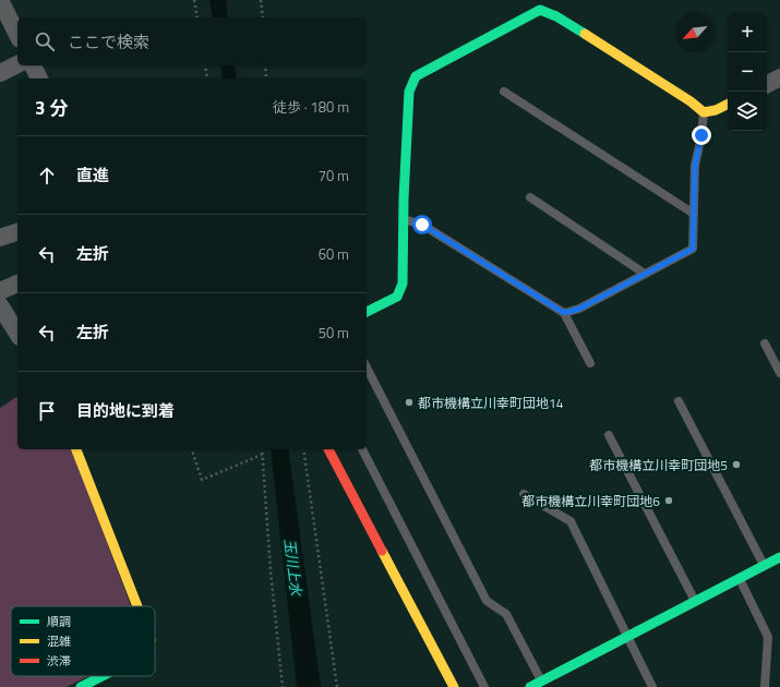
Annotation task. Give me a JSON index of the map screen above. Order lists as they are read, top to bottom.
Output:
{
  "water": ["玉川上水"],
  "places": ["都市機構立川幸町団地14", "都市機構立川幸町団地5", "都市機構立川幸町団地6"],
  "legend": ["順調", "混雑", "渋滞"],
  "north": "bottom left",
  "page": {
    "map_buttons": ["+", "−"],
    "search": "ここで検索",
    "heading": ["3 分", "徒歩 · 180 m"],
    "list": [
      ["直進", "70 m"],
      ["左折", "60 m"],
      ["左折", "50 m"],
      "目的地に到着"
    ]
  }
}
